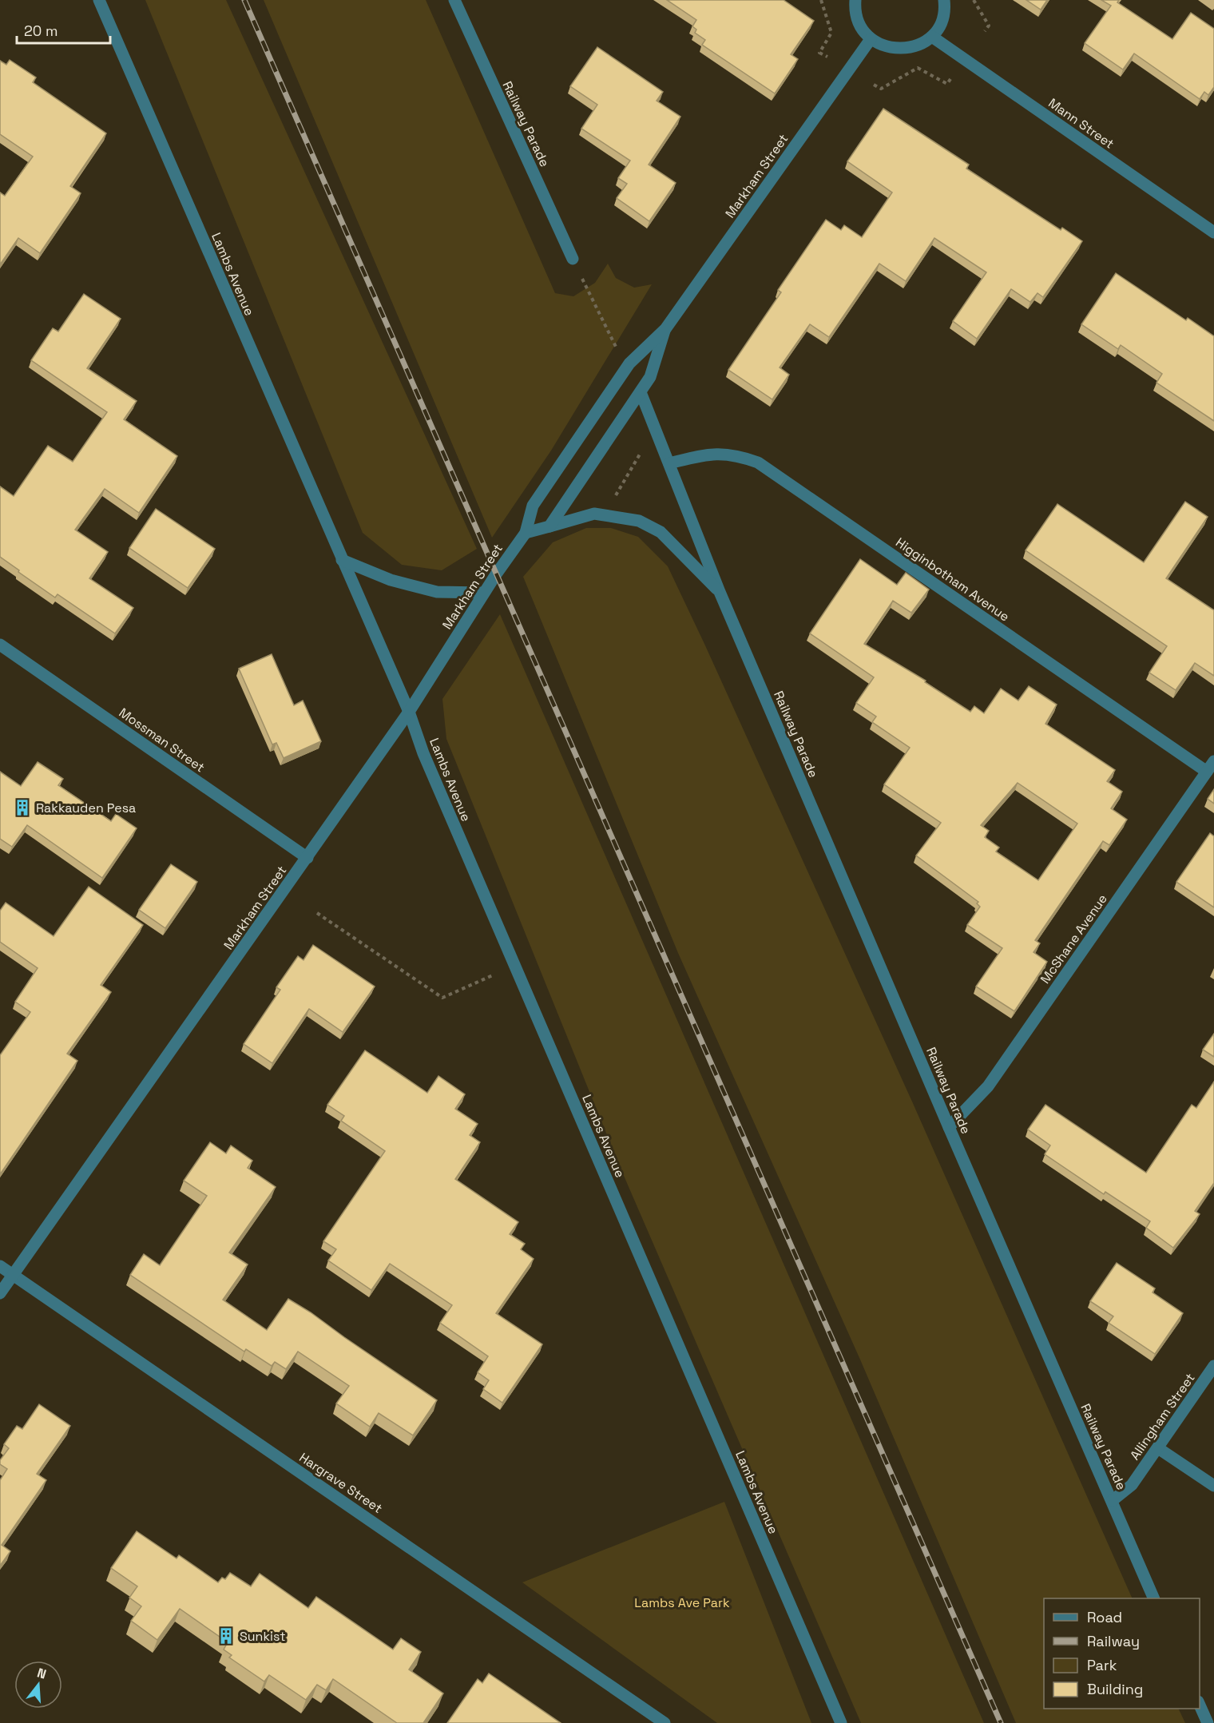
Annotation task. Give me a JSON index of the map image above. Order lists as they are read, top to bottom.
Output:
{
  "streets": {
    "street": [
      "Mann Street",
      "Railway Parade",
      "Markham Street",
      "Lambs Avenue",
      "Higginbotham Avenue",
      "Mossman Street",
      "McShane Avenue",
      "Allingham Street",
      "Hargrave Street"
    ]
  },
  "crossings": [
    ["Railway Parade", "Markham Street"],
    ["Railway Parade", "Higginbotham Avenue"],
    ["Railway Parade", "McShane Avenue"],
    ["Railway Parade", "Allingham Street"],
    ["Markham Street", "Lambs Avenue"],
    ["Markham Street", "Mossman Street"],
    ["Markham Street", "Hargrave Street"],
    ["Higginbotham Avenue", "McShane Avenue"]
  ],
  "parks": ["Lambs Ave Park"],
  "places": {
    "building": ["Rakkauden Pesa", "Sunkist"]
  },
  "legend": [
    "Road",
    "Railway",
    "Park",
    "Building"
  ],
  "scale_bar": "20 m",
  "north": "top"
}
